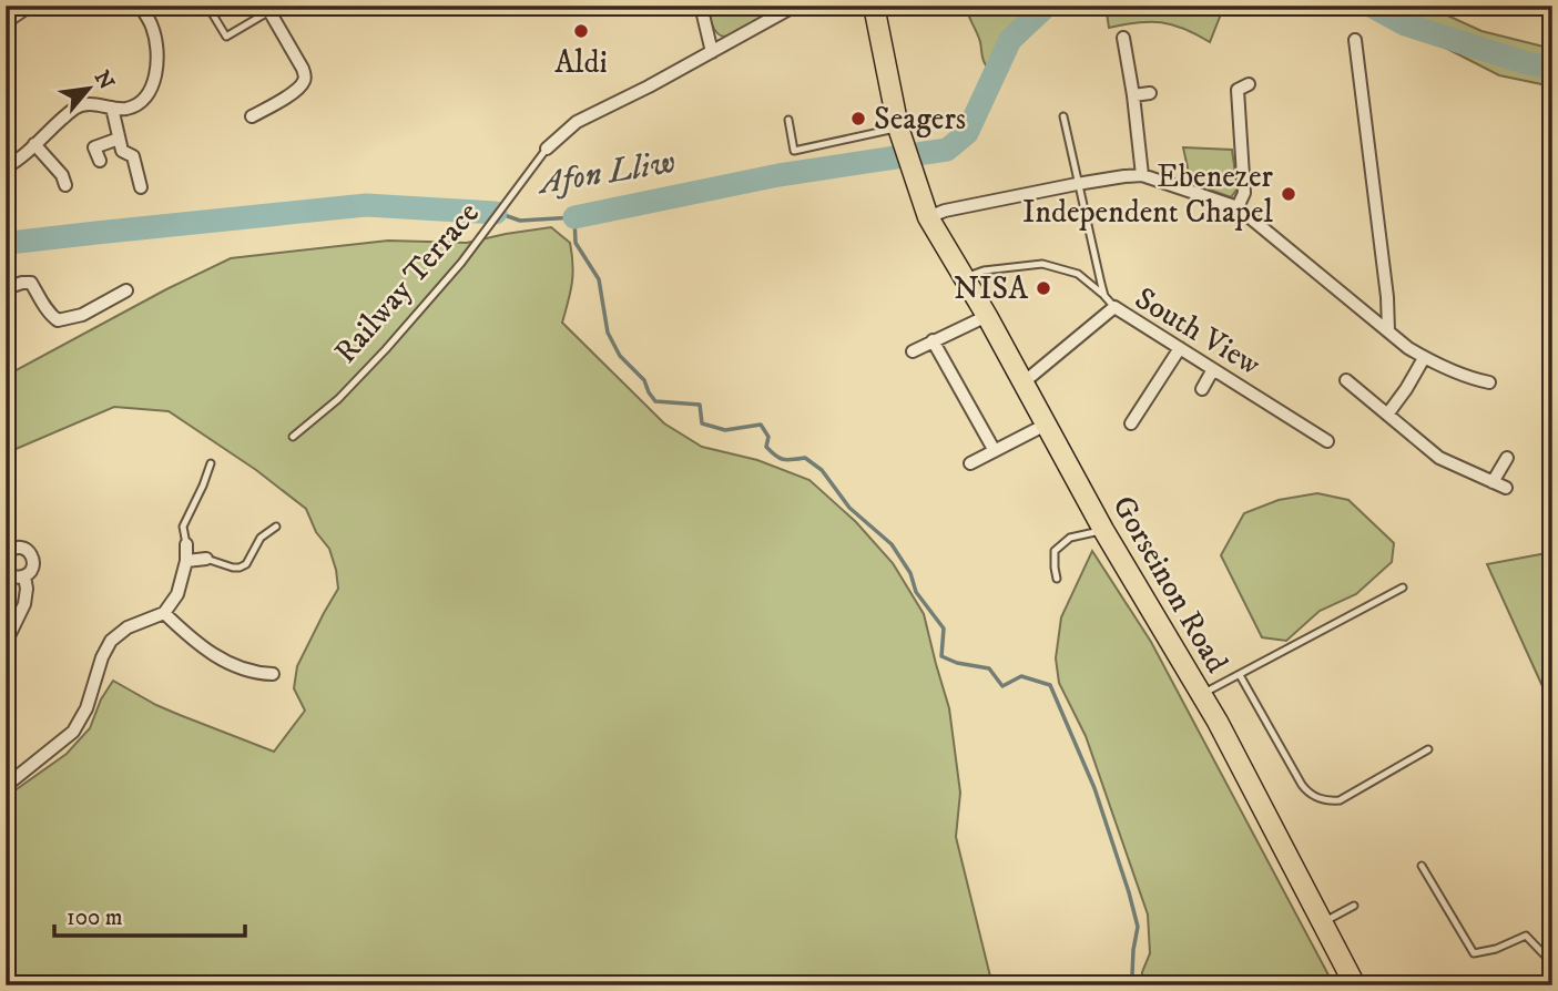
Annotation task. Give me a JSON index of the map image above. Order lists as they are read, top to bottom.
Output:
{
  "streets": {
    "main road": ["Gorseinon Road"],
    "street": ["South View"],
    "lane": ["Railway Terrace"]
  },
  "crossings": [
    ["South View", "Gorseinon Road"]
  ],
  "water": ["Afon Lliw"],
  "places": [
    "Aldi",
    "Seagers",
    "Ebenezer Independent Chapel",
    "NISA"
  ],
  "scale_bar": "100 m",
  "north": "top right"
}
